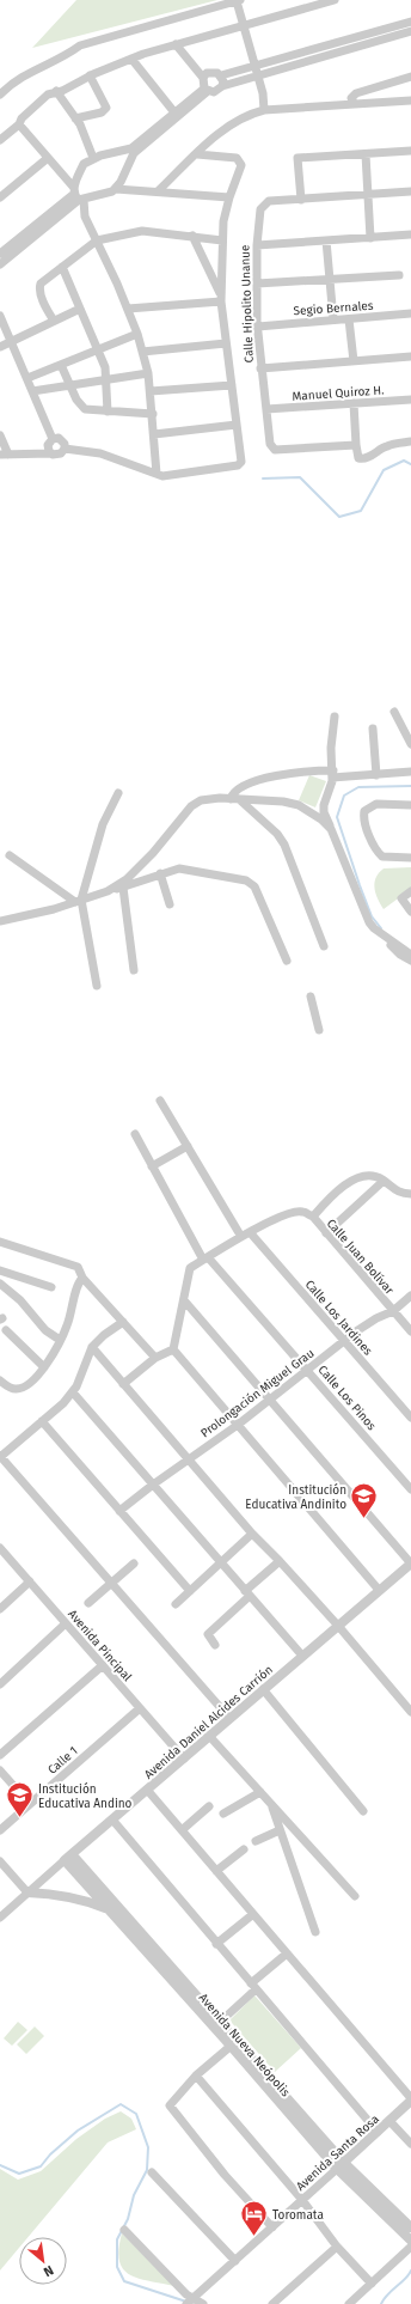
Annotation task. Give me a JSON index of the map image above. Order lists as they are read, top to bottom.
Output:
{
  "streets": {
    "street": [
      "Calle Hipolito Unanue",
      "Segio Bernales",
      "Manuel Quiroz H.",
      "Calle Juan Bolívar",
      "Calle Los Jardines",
      "Prolongación Miguel Grau",
      "Calle Los Pinos",
      "Avenida Pincipal",
      "Avenida Daniel Alcides Carrión",
      "Calle 1",
      "Avenida Nueva Neópolis",
      "Avenida Santa Rosa"
    ]
  },
  "crossings": [
    ["Calle Hipolito Unanue", "Segio Bernales"],
    ["Calle Hipolito Unanue", "Manuel Quiroz H."],
    ["Calle Juan Bolívar", "Prolongación Miguel Grau"],
    ["Calle Los Jardines", "Prolongación Miguel Grau"],
    ["Prolongación Miguel Grau", "Calle Los Pinos"],
    ["Avenida Pincipal", "Avenida Daniel Alcides Carrión"],
    ["Avenida Pincipal", "Calle 1"],
    ["Avenida Daniel Alcides Carrión", "Avenida Nueva Neópolis"],
    ["Avenida Nueva Neópolis", "Avenida Santa Rosa"]
  ],
  "places": {
    "school or university": ["Institución Educativa Andinito", "Institución Educativa Andino"],
    "hotel": ["Toromata"]
  },
  "north": "bottom right"
}
